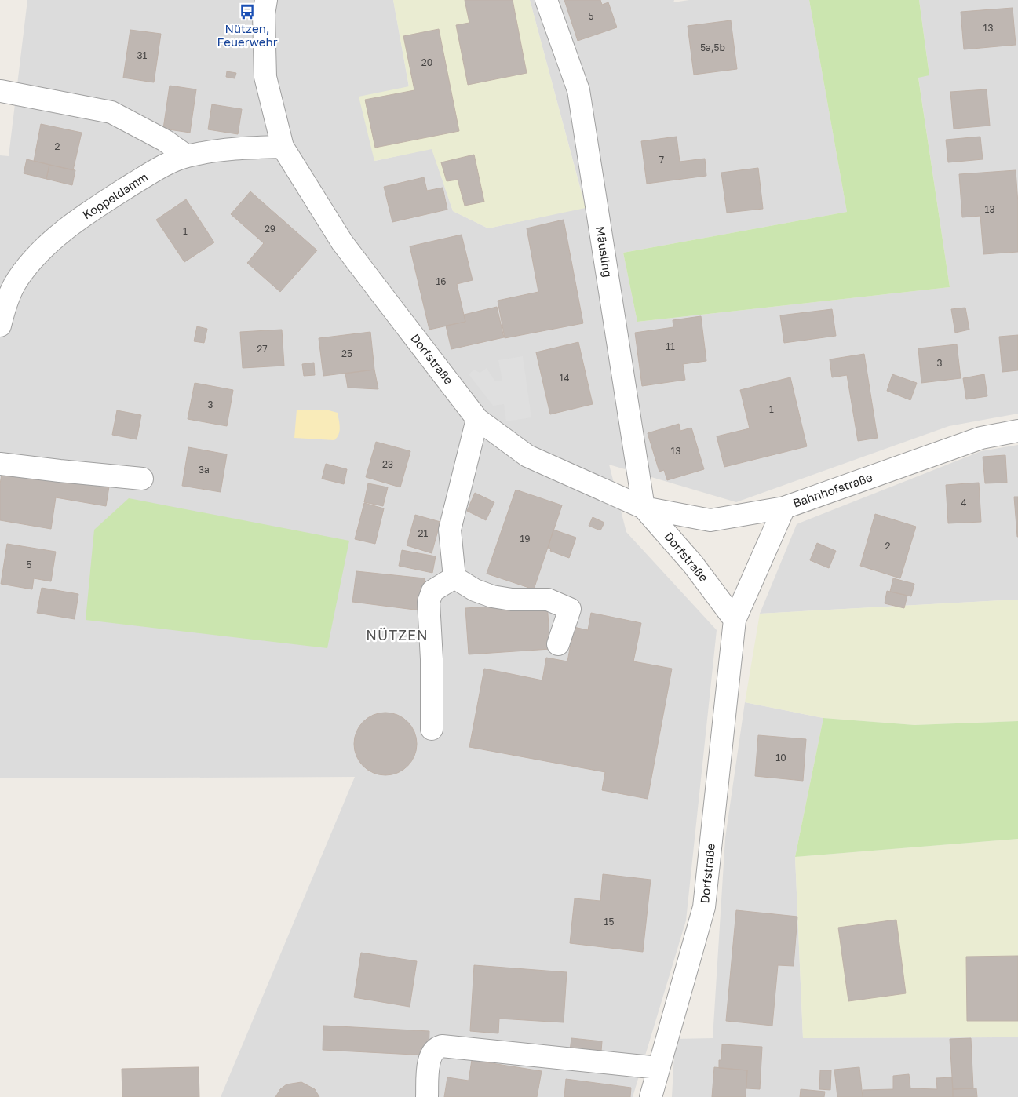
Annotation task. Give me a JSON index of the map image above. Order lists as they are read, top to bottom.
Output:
{
  "streets": {
    "street": [
      "Koppeldamm",
      "Mäusling",
      "Dorfstraße",
      "Bahnhofstraße"
    ]
  },
  "crossings": [
    ["Koppeldamm", "Dorfstraße"],
    ["Mäusling", "Dorfstraße"],
    ["Mäusling", "Bahnhofstraße"],
    ["Dorfstraße", "Bahnhofstraße"]
  ],
  "districts": ["NÜTZEN"],
  "places": {
    "bus stop": ["Nützen, Feuerwehr"]
  },
  "house_numbers": [
    "5",
    "13",
    "5a,5b",
    "31",
    "20",
    "2",
    "7",
    "13",
    "29",
    "1",
    "16",
    "11",
    "27",
    "25",
    "3",
    "14",
    "3",
    "1",
    "13",
    "23",
    "3a",
    "4",
    "21",
    "19",
    "2",
    "5",
    "10",
    "15"
  ]
}
